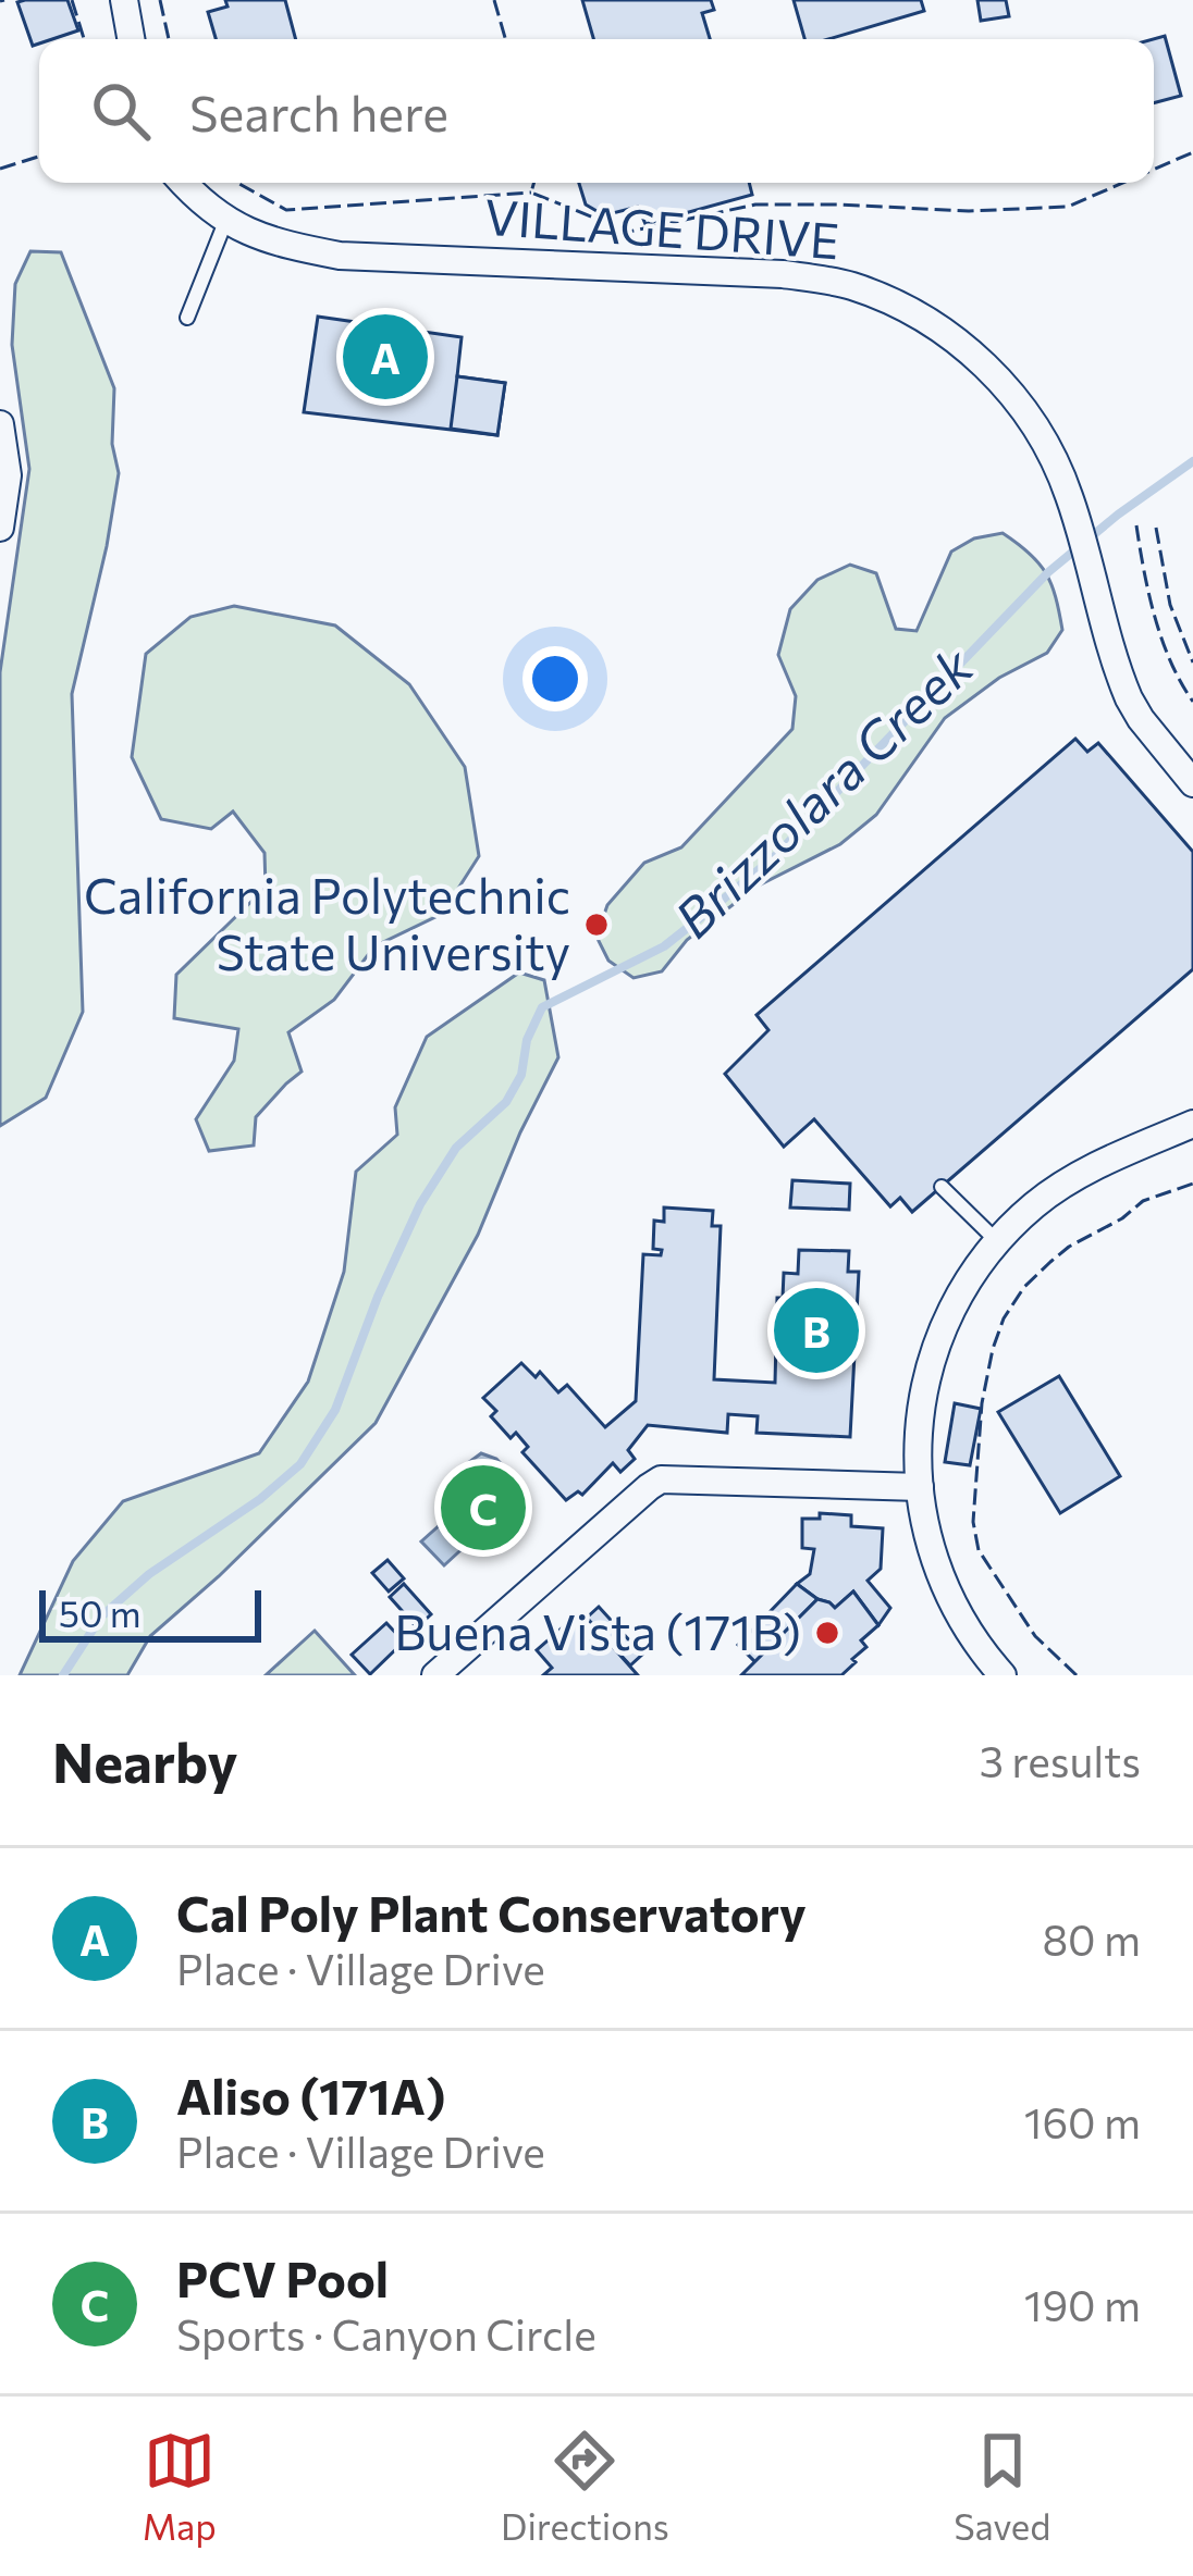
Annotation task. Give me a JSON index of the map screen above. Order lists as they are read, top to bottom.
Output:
{
  "streets": {
    "street": ["VILLAGE DRIVE"]
  },
  "water": ["Brizzolara Creek"],
  "places": ["California Polytechnic State University", "Buena Vista (171B)"],
  "scale_bar": "50 m",
  "page": {
    "search": "Search here",
    "pins": ["A", "B", "C"],
    "scale": "50 m",
    "heading": ["Nearby", "3 results"],
    "list": [
      {
        "mark": "A",
        "name": "Cal Poly Plant Conservatory",
        "note": "Place · Village Drive",
        "value": "80 m"
      },
      {
        "mark": "B",
        "name": "Aliso (171A)",
        "note": "Place · Village Drive",
        "value": "160 m"
      },
      {
        "mark": "C",
        "name": "PCV Pool",
        "note": "Sports · Canyon Circle",
        "value": "190 m"
      }
    ],
    "nav": ["Map", "Directions", "Saved"]
  }
}
